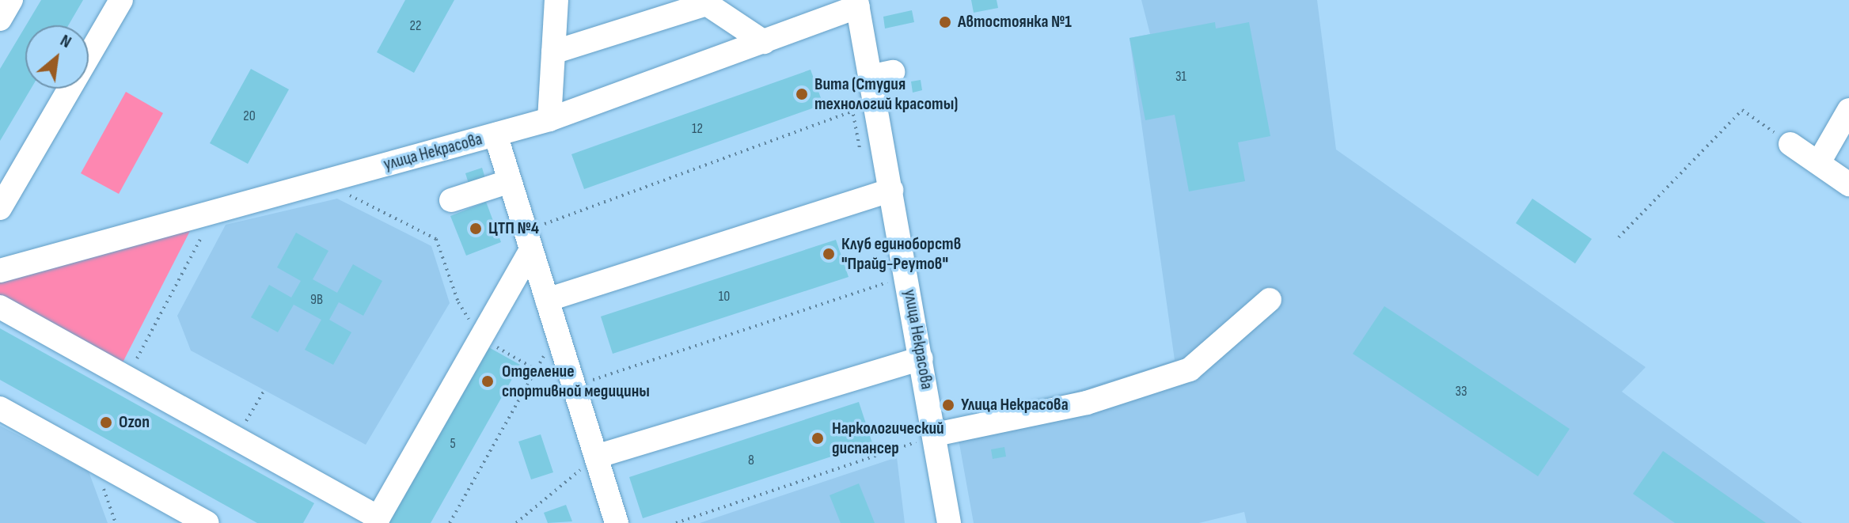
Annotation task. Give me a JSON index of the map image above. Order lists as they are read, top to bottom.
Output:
{
  "streets": {
    "street": ["улица Некрасова"]
  },
  "places": [
    "Автостоянка №1",
    "Вита (Студия технологий красоты)",
    "ЦТП №4",
    "Клуб единоборств \"Прайд-Реутов\"",
    "Отделение спортивной медицины",
    "Улица Некрасова",
    "Ozon",
    "Наркологический диспансер"
  ],
  "house_numbers": [
    "22",
    "31",
    "20",
    "12",
    "10",
    "9В",
    "33",
    "5",
    "8"
  ],
  "north": "top right"
}
